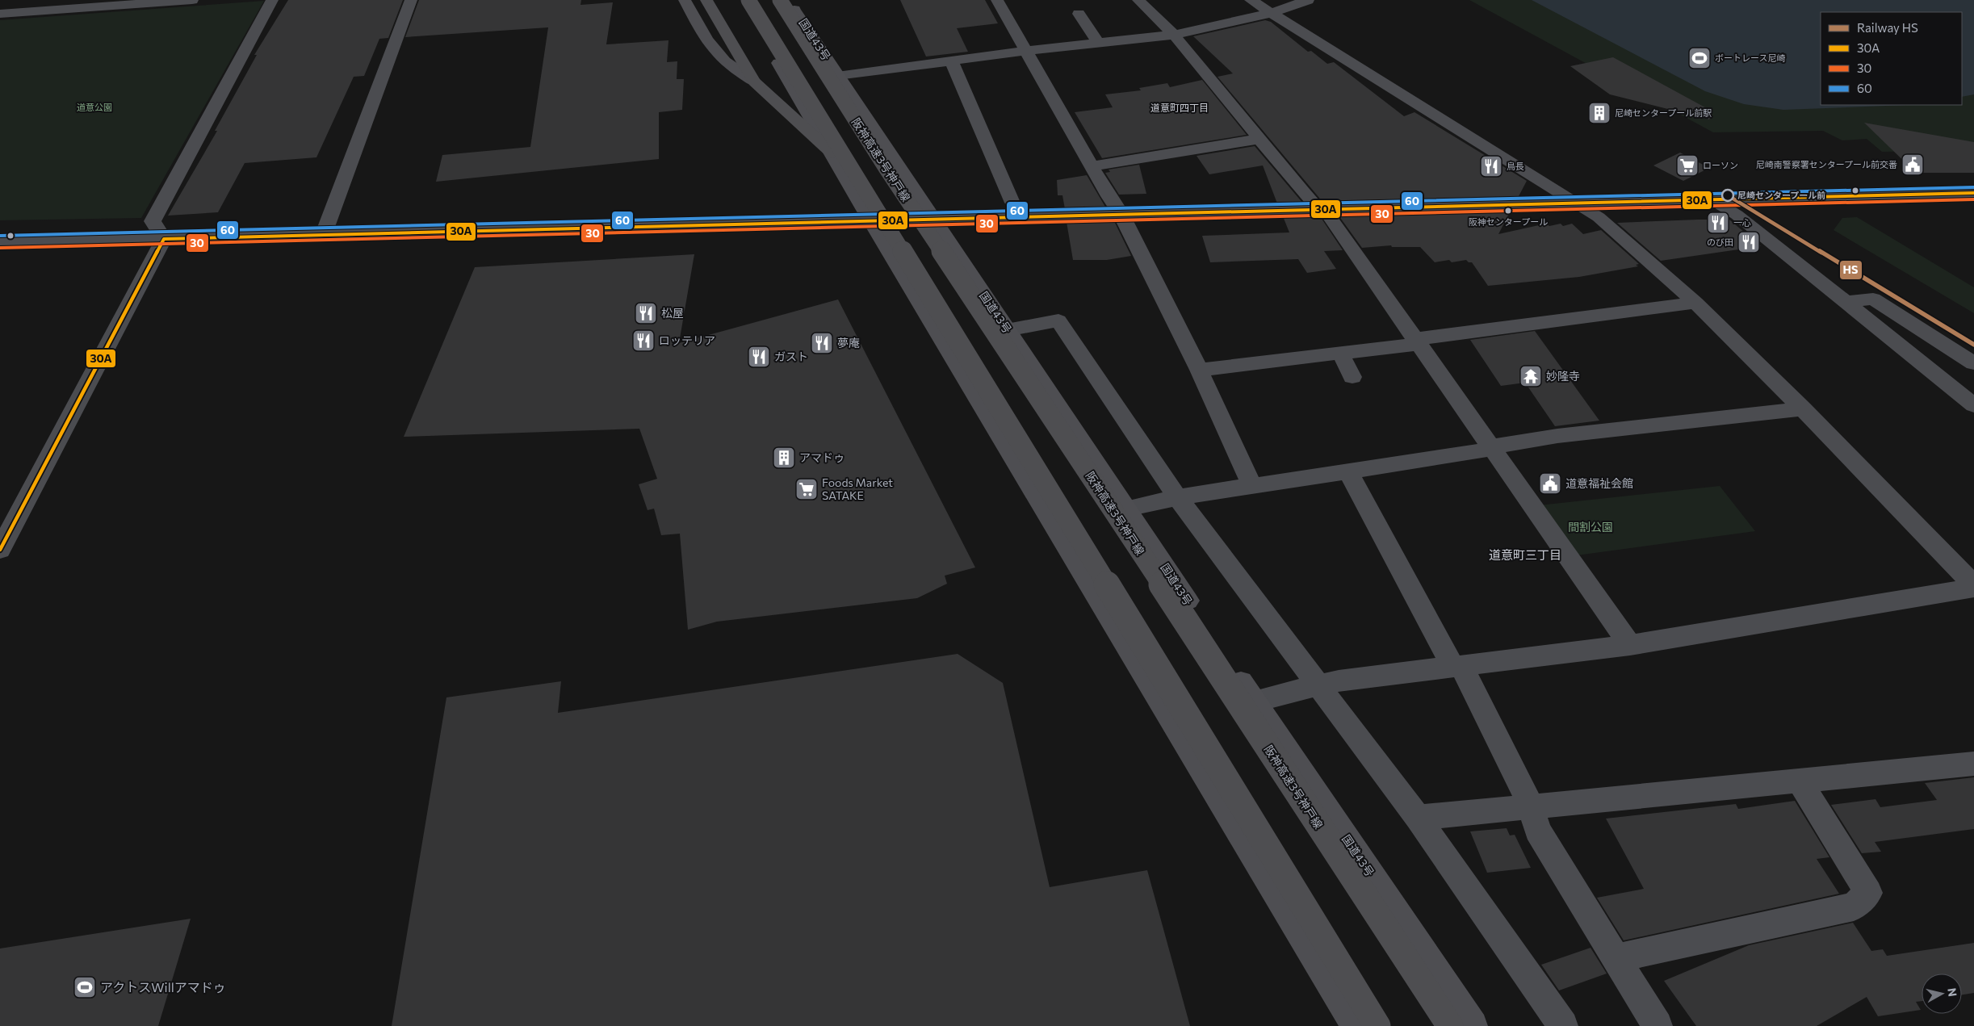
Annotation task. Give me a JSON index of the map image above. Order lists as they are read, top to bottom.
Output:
{
  "streets": {
    "highway": ["国道43号", "阪神高速3号神戸線"]
  },
  "districts": ["道意町四丁目", "道意町三丁目"],
  "parks": ["道意公園", "間割公園"],
  "places": {
    "sports": ["ボートレース尼崎", "アクトスWillアマドゥ"],
    "building": ["尼崎センタープール前駅", "アマドゥ"],
    "public building": ["尼崎南警察署センタープール前交番", "道意福祉会館"],
    "supermarket": ["ローソン", "Foods Market SATAKE"],
    "restaurant": [
      "鳥長",
      "一心",
      "のび田",
      "松屋",
      "ロッテリア",
      "夢庵",
      "ガスト"
    ],
    "other": ["尼崎センタープール前", "阪神センタープール"],
    "temple": ["妙隆寺"]
  },
  "lines": [
    "transit line 60",
    "transit line 30A",
    "rail line HS",
    "transit line 30"
  ],
  "legend": [
    "Railway HS",
    "30A",
    "30",
    "60"
  ],
  "north": "right"
}
